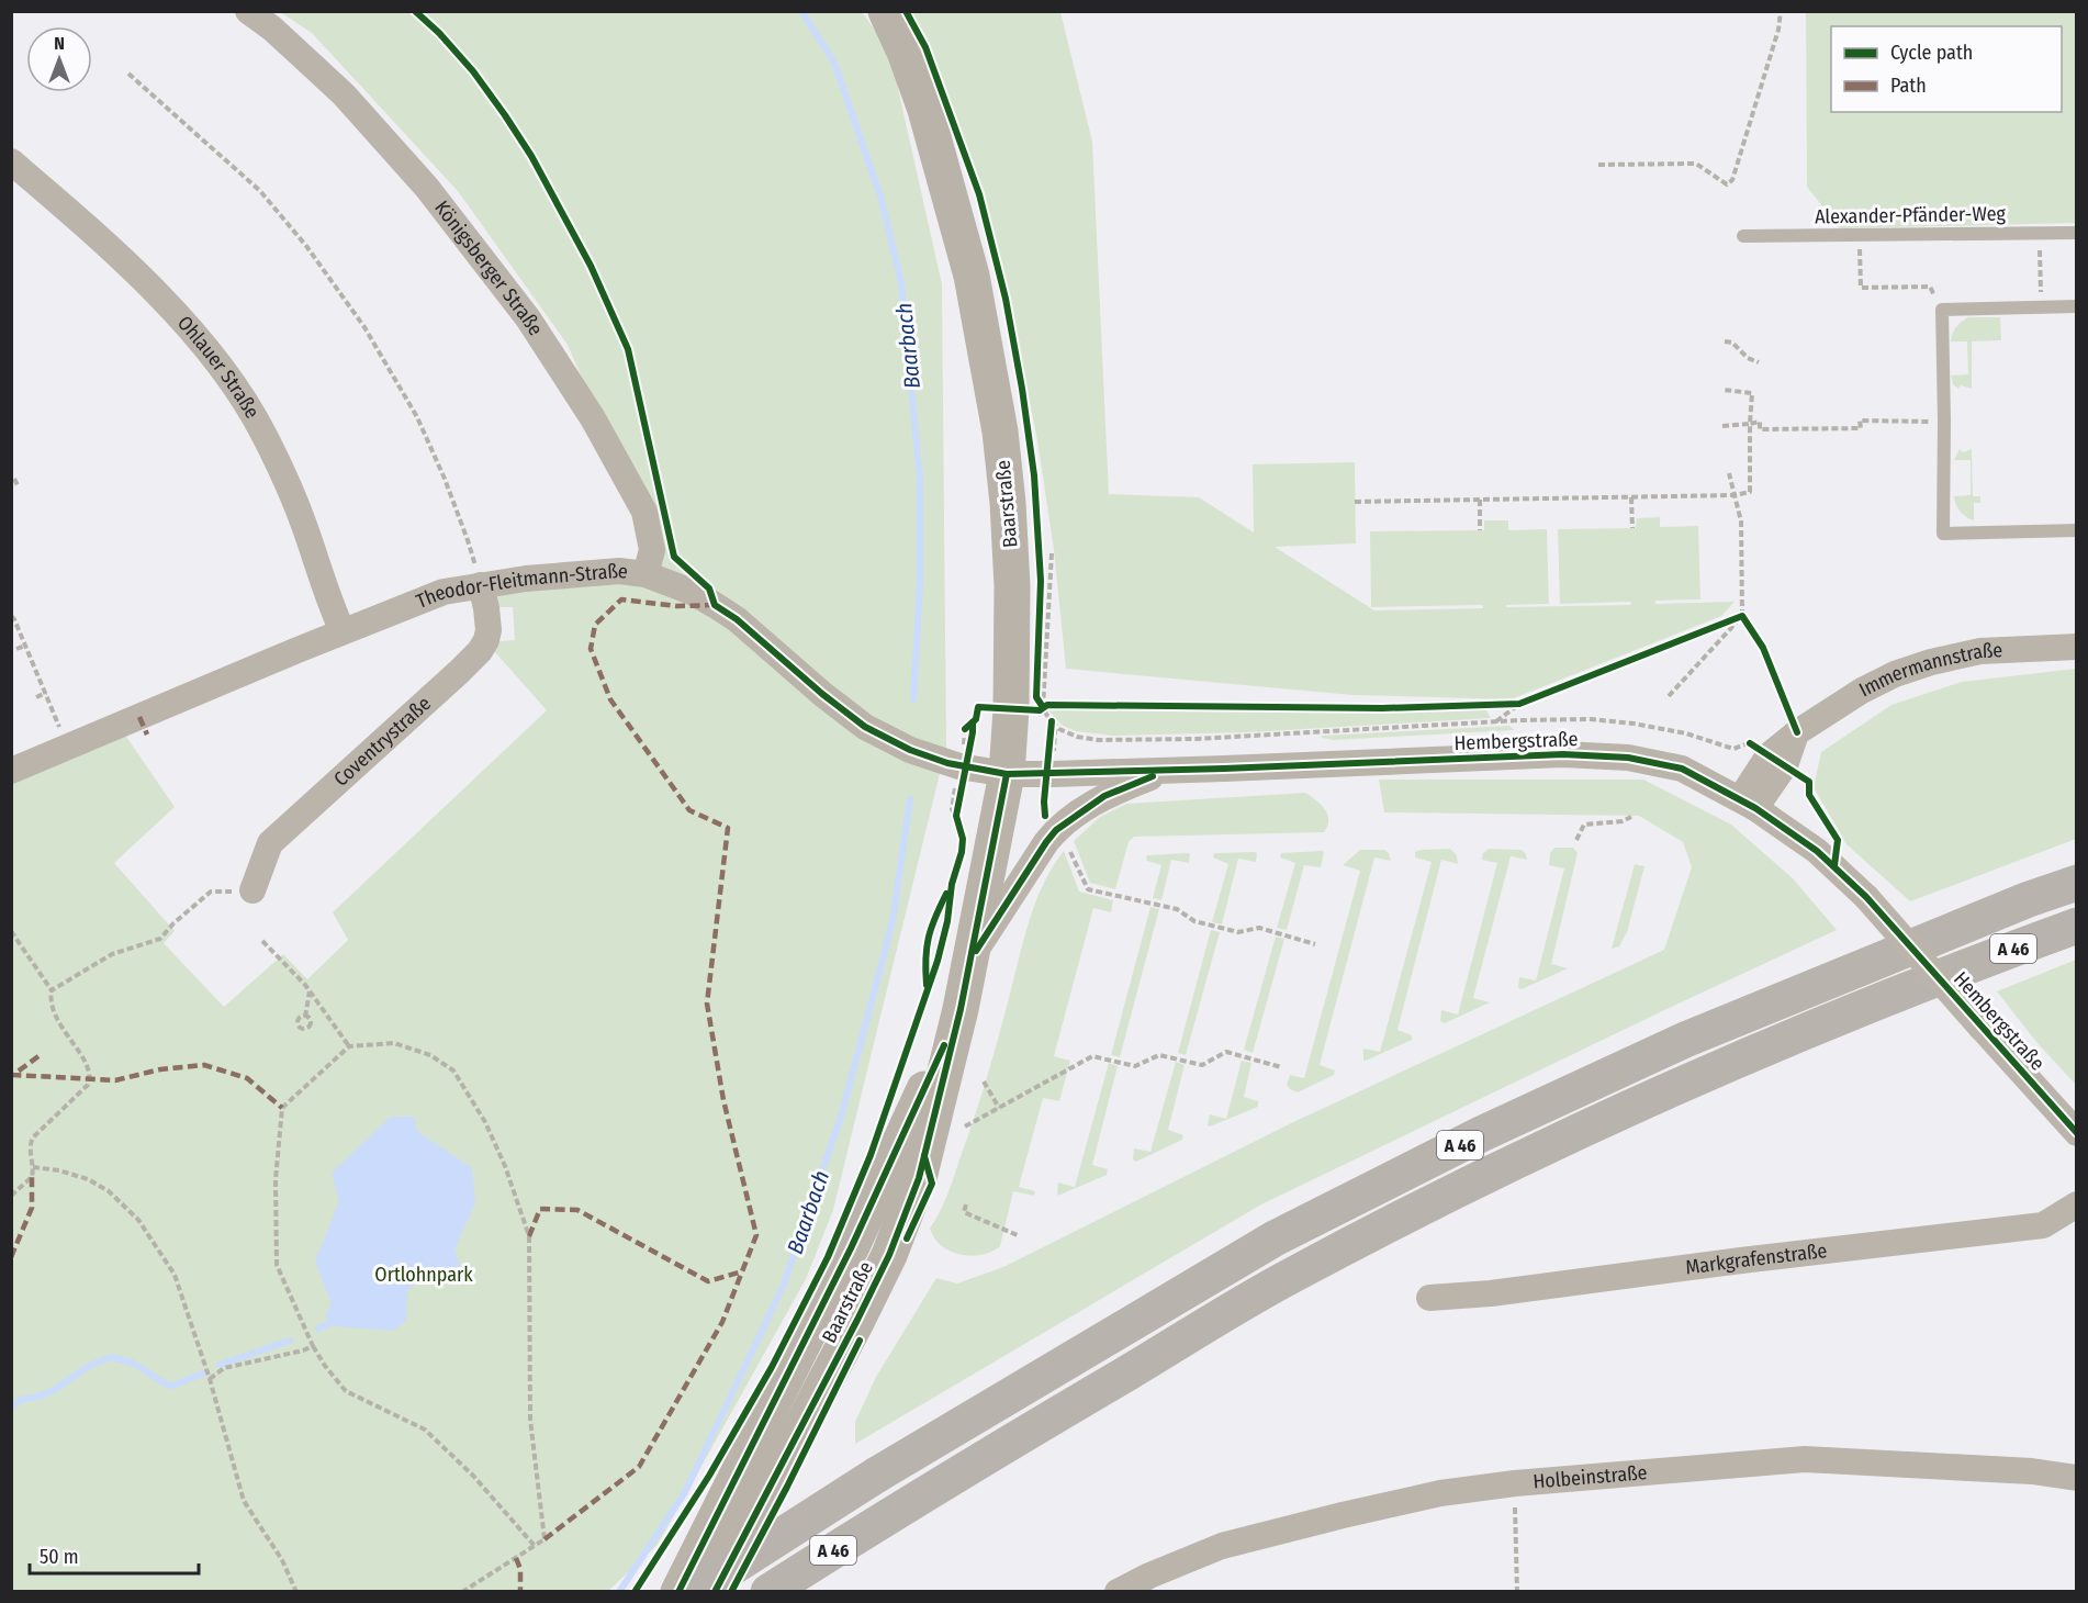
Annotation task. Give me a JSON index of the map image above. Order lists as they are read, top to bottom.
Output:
{
  "streets": {
    "highway": ["A 46"],
    "main road": ["Baarstraße"],
    "street": [
      "Königsberger Straße",
      "Ohlauer Straße",
      "Theodor-Fleitmann-Straße",
      "Immermannstraße",
      "Coventrystraße",
      "Hembergstraße",
      "Markgrafenstraße",
      "Holbeinstraße"
    ],
    "lane": ["Alexander-Pfänder-Weg"]
  },
  "crossings": [
    ["Königsberger Straße", "Theodor-Fleitmann-Straße"],
    ["Ohlauer Straße", "Theodor-Fleitmann-Straße"],
    ["Baarstraße", "Theodor-Fleitmann-Straße"],
    ["Baarstraße", "Hembergstraße"],
    ["Theodor-Fleitmann-Straße", "Coventrystraße"],
    ["Theodor-Fleitmann-Straße", "Hembergstraße"],
    ["Immermannstraße", "Hembergstraße"]
  ],
  "water": ["Baarbach"],
  "parks": ["Ortlohnpark"],
  "legend": ["Cycle path", "Path"],
  "scale_bar": "50 m",
  "north": "top"
}
